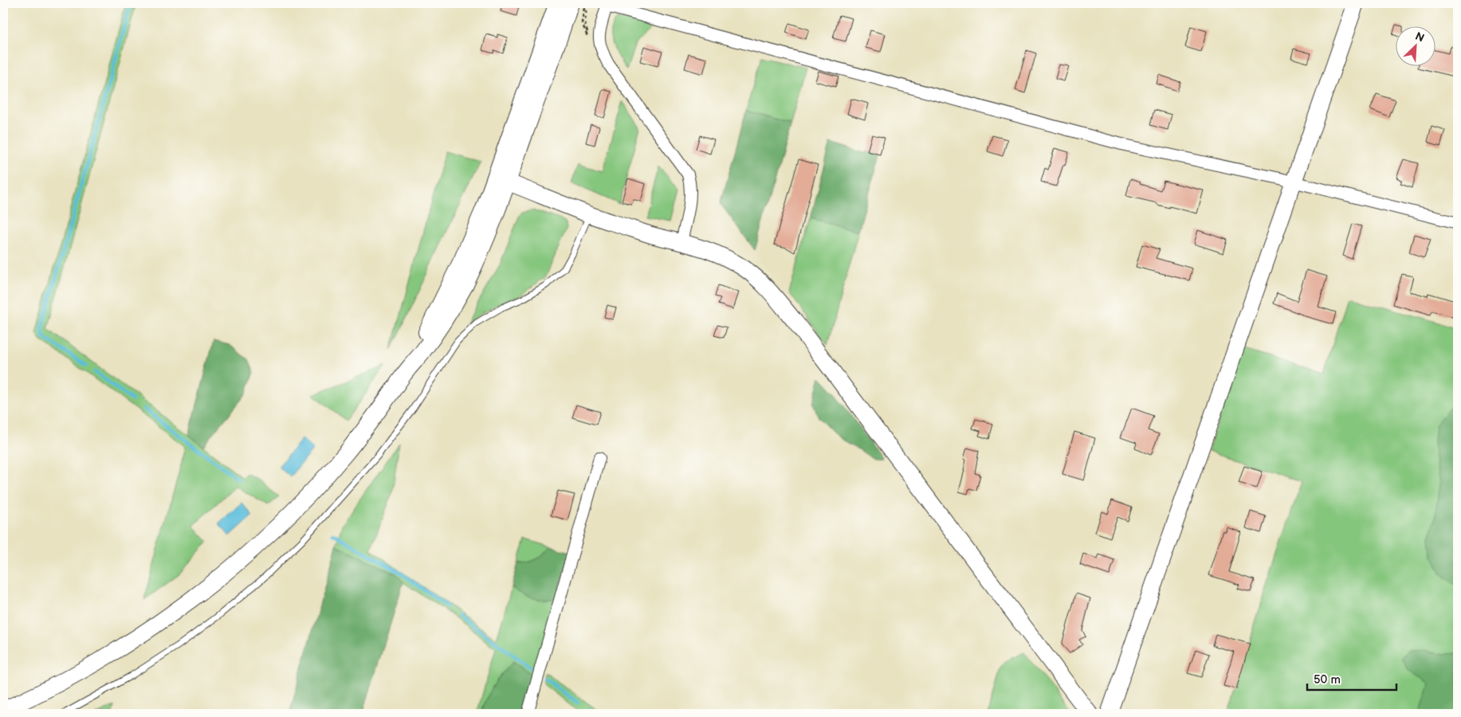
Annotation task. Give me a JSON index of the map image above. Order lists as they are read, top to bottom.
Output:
{
  "scale_bar": "50 m",
  "north": "top right"
}
